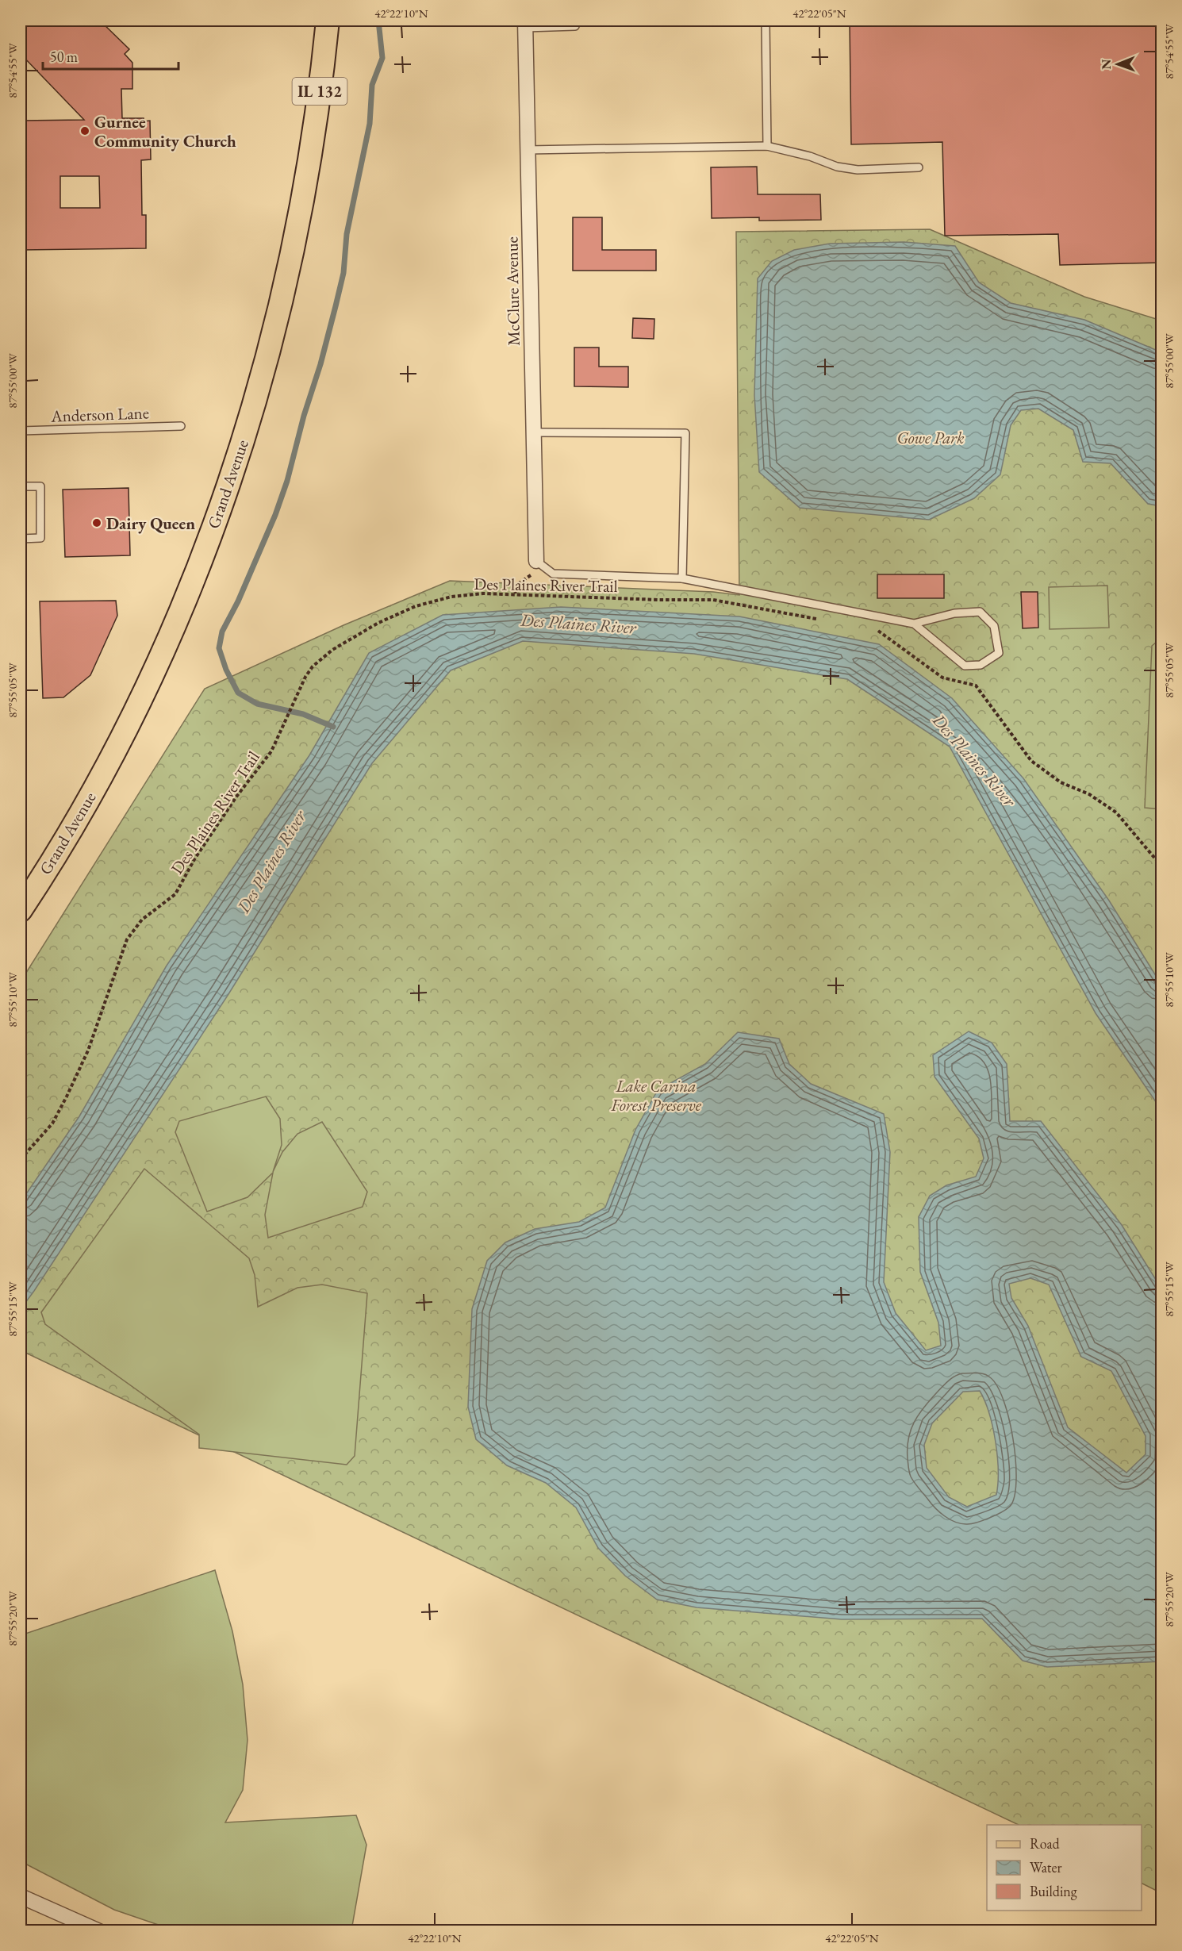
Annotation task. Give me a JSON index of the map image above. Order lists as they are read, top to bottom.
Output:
{
  "streets": {
    "main road": ["IL 132", "Grand Avenue"],
    "street": ["McClure Avenue"],
    "lane": ["Anderson Lane"],
    "path": ["Des Plaines River Trail"]
  },
  "water": ["Des Plaines River"],
  "parks": ["Gowe Park", "Lake Carina Forest Preserve"],
  "places": ["Gurnee Community Church", "Dairy Queen"],
  "legend": ["Road", "Water", "Building"],
  "scale_bar": "50 m",
  "north": "left",
  "coordinates": [
    "42°22'10\"N",
    "42°22'05\"N",
    "87°54'55\"W",
    "87°55'00\"W",
    "87°55'05\"W",
    "87°55'10\"W",
    "87°55'15\"W",
    "87°55'20\"W"
  ]
}
